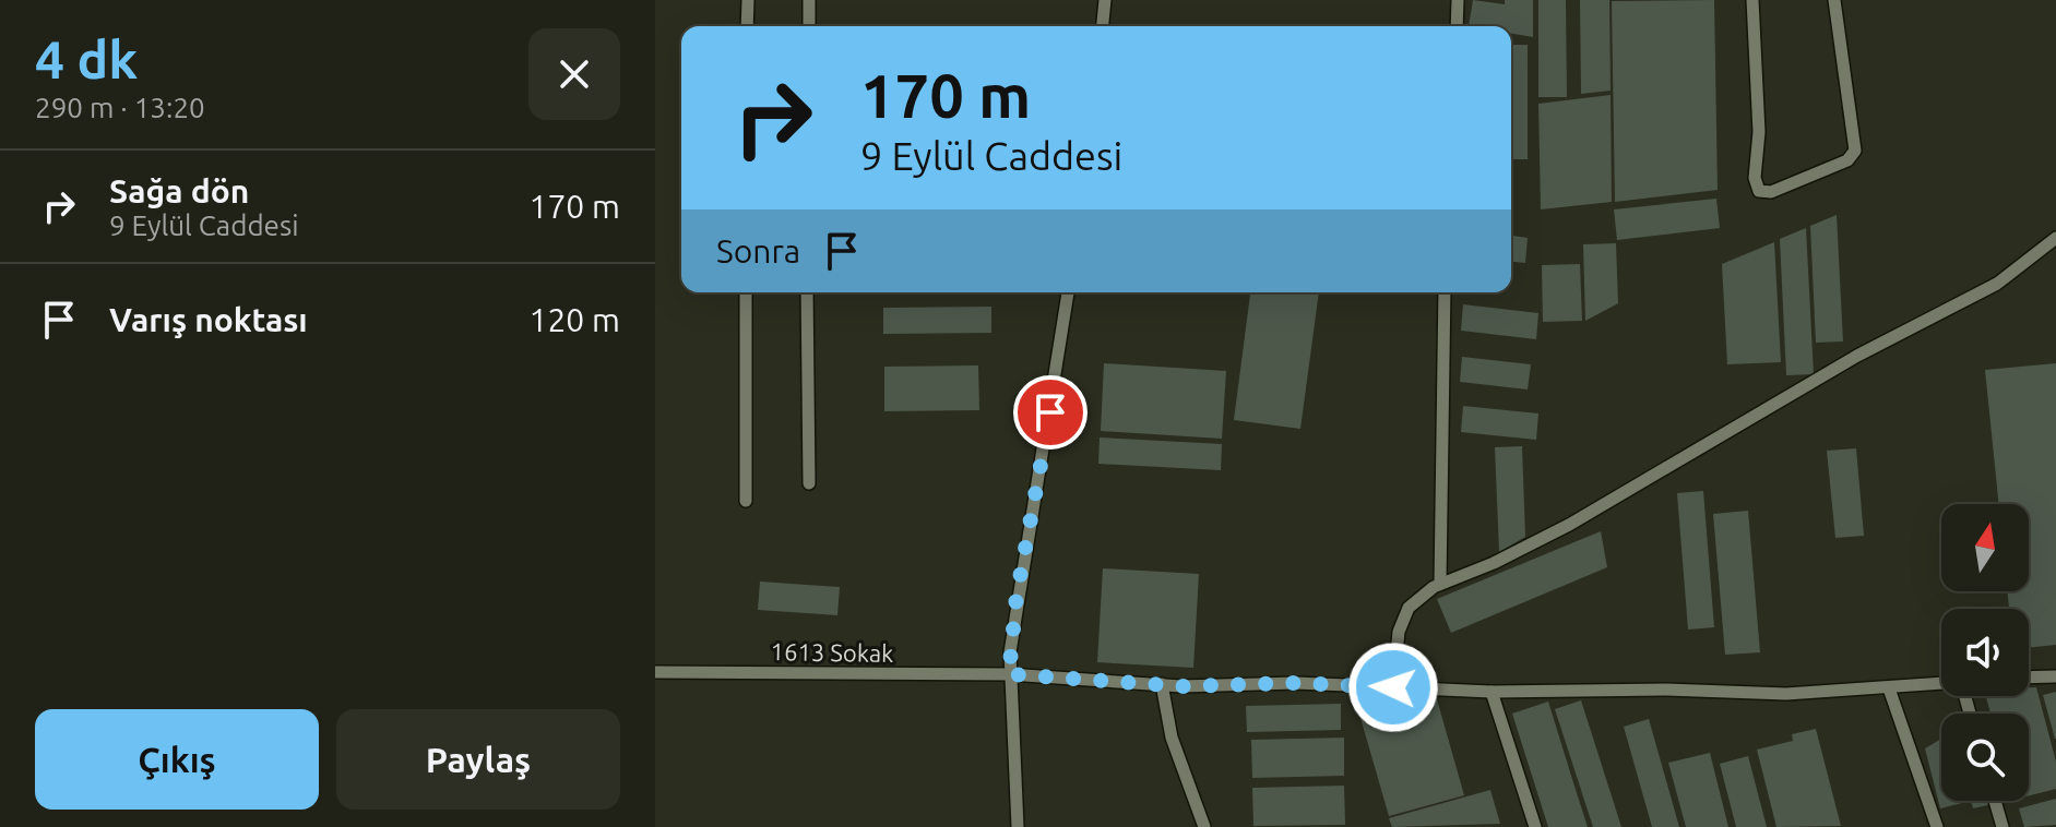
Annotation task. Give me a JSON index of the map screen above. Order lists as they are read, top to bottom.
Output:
{
  "streets": {
    "street": ["1613 Sokak"]
  },
  "north": "top",
  "page": {
    "heading": ["4 dk", "290 m · 13:20"],
    "turn": ["170 m", "9 Eylül Caddesi"],
    "list": [
      {
        "name": "Sağa dön",
        "note": "9 Eylül Caddesi",
        "value": "170 m"
      },
      {
        "name": "Varış noktası",
        "value": "120 m"
      }
    ],
    "then": "Sonra",
    "buttons": ["Çıkış", "Paylaş"]
  }
}
